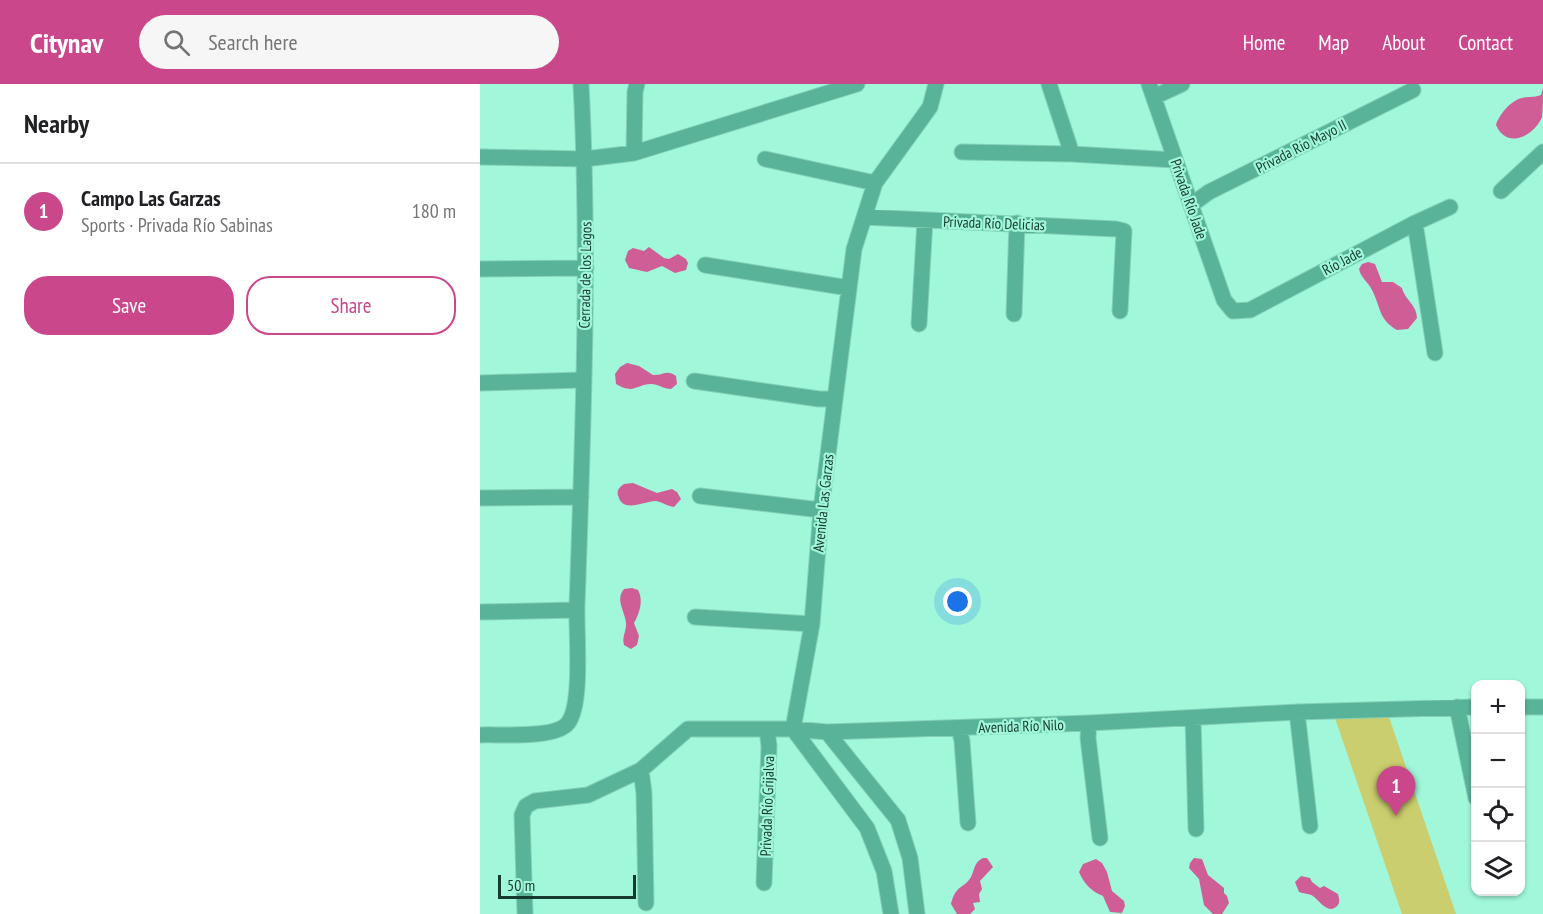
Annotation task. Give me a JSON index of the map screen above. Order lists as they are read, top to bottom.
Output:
{
  "streets": {
    "street": [
      "Privada Río Mayo II",
      "Privada Río Jade",
      "Privada Río Delicias",
      "Río Jade",
      "Cerrada de los Lagos",
      "Avenida Las Garzas",
      "Avenida Río Nilo",
      "Privada Río Grijalva"
    ]
  },
  "crossings": [
    ["Privada Río Mayo II", "Privada Río Jade"],
    ["Privada Río Jade", "Río Jade"],
    ["Privada Río Delicias", "Avenida Las Garzas"],
    ["Avenida Las Garzas", "Avenida Río Nilo"],
    ["Avenida Río Nilo", "Privada Río Grijalva"]
  ],
  "scale_bar": "50 m",
  "page": {
    "header": "Citynav",
    "search": "Search here",
    "nav": [
      "Home",
      "Map",
      "About",
      "Contact"
    ],
    "heading": "Nearby",
    "list": [
      {
        "mark": "1",
        "name": "Campo Las Garzas",
        "note": "Sports · Privada Río Sabinas",
        "value": "180 m"
      }
    ],
    "buttons": ["Save", "Share"],
    "map_buttons": ["+", "−"],
    "pins": "1",
    "scale": "50 m"
  }
}
